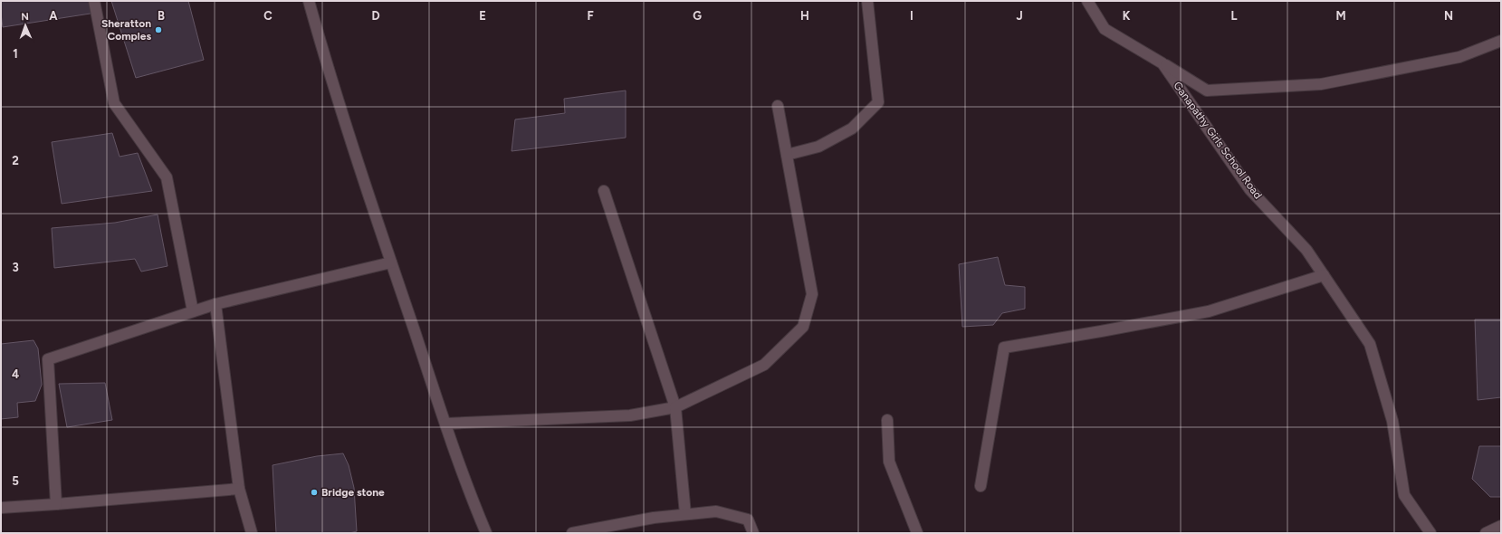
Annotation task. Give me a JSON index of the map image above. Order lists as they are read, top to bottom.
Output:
{
  "streets": {
    "street": ["Ganapathy Girls School Road"]
  },
  "places": ["Sheratton Comples", "Bridge stone"],
  "north": "top",
  "grid": {
    "columns": [
      "A",
      "B",
      "C",
      "D",
      "E",
      "F",
      "G",
      "H",
      "I",
      "J",
      "K",
      "L",
      "M",
      "N"
    ],
    "rows": [
      "1",
      "2",
      "3",
      "4",
      "5"
    ]
  }
}
